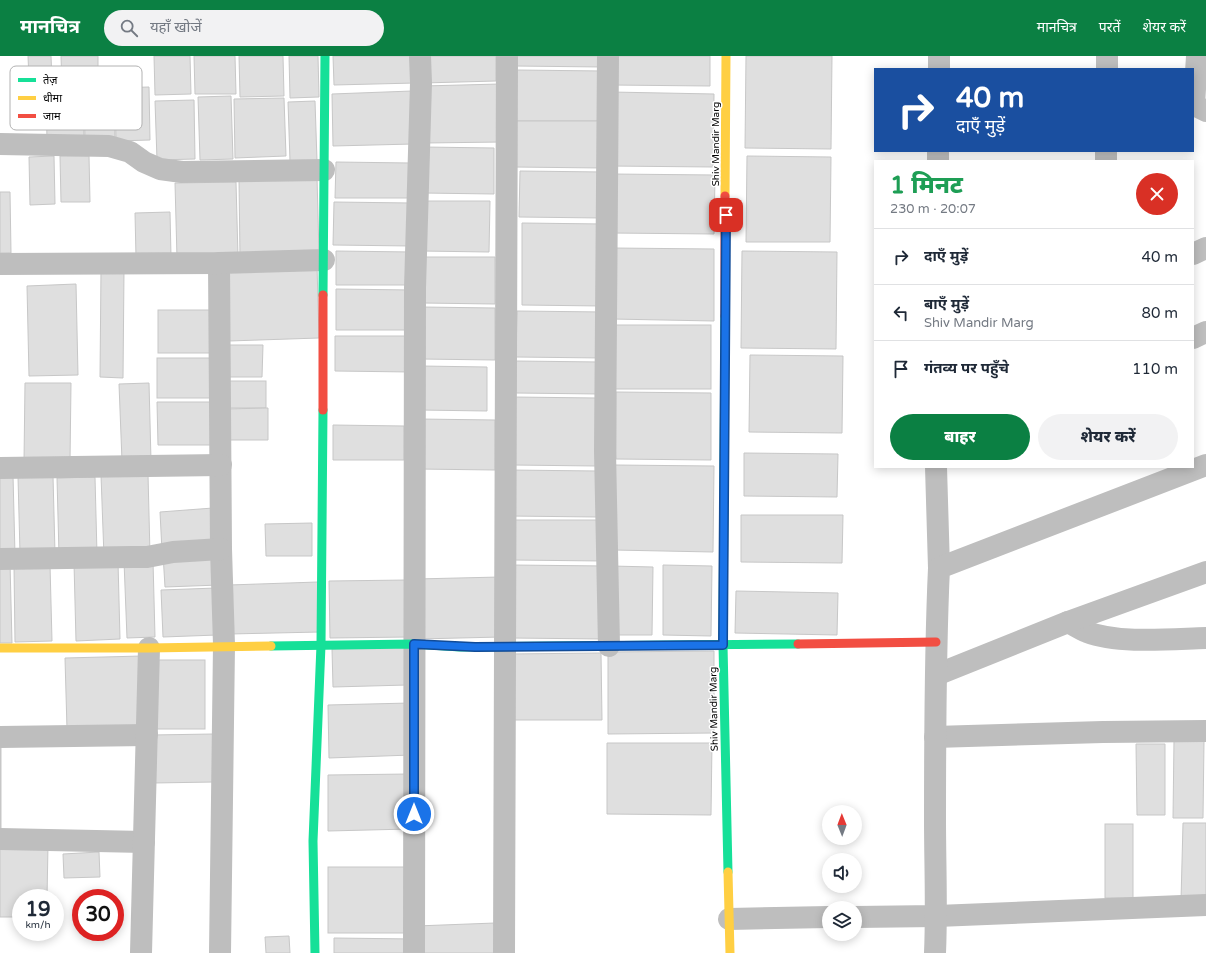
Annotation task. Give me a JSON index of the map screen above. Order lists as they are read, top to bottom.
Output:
{
  "streets": {
    "street": ["Shiv Mandir Marg"]
  },
  "legend": ["तेज़", "धीमा", "जाम"],
  "north": "top",
  "page": {
    "header": "मानचित्र",
    "search": "यहाँ खोजें",
    "nav": ["मानचित्र", "परतें", "शेयर करें"],
    "turn": ["40 m", "दाएँ मुड़ें"],
    "heading": ["1 मिनट", "230 m · 20:07"],
    "list": [
      {
        "name": "दाएँ मुड़ें",
        "value": "40 m"
      },
      {
        "name": "बाएँ मुड़ें",
        "note": "Shiv Mandir Marg",
        "value": "80 m"
      },
      {
        "name": "गंतव्य पर पहुँचे",
        "value": "110 m"
      }
    ],
    "buttons": ["बाहर", "शेयर करें"],
    "speed": "19 km/h",
    "limit": "30"
  }
}
